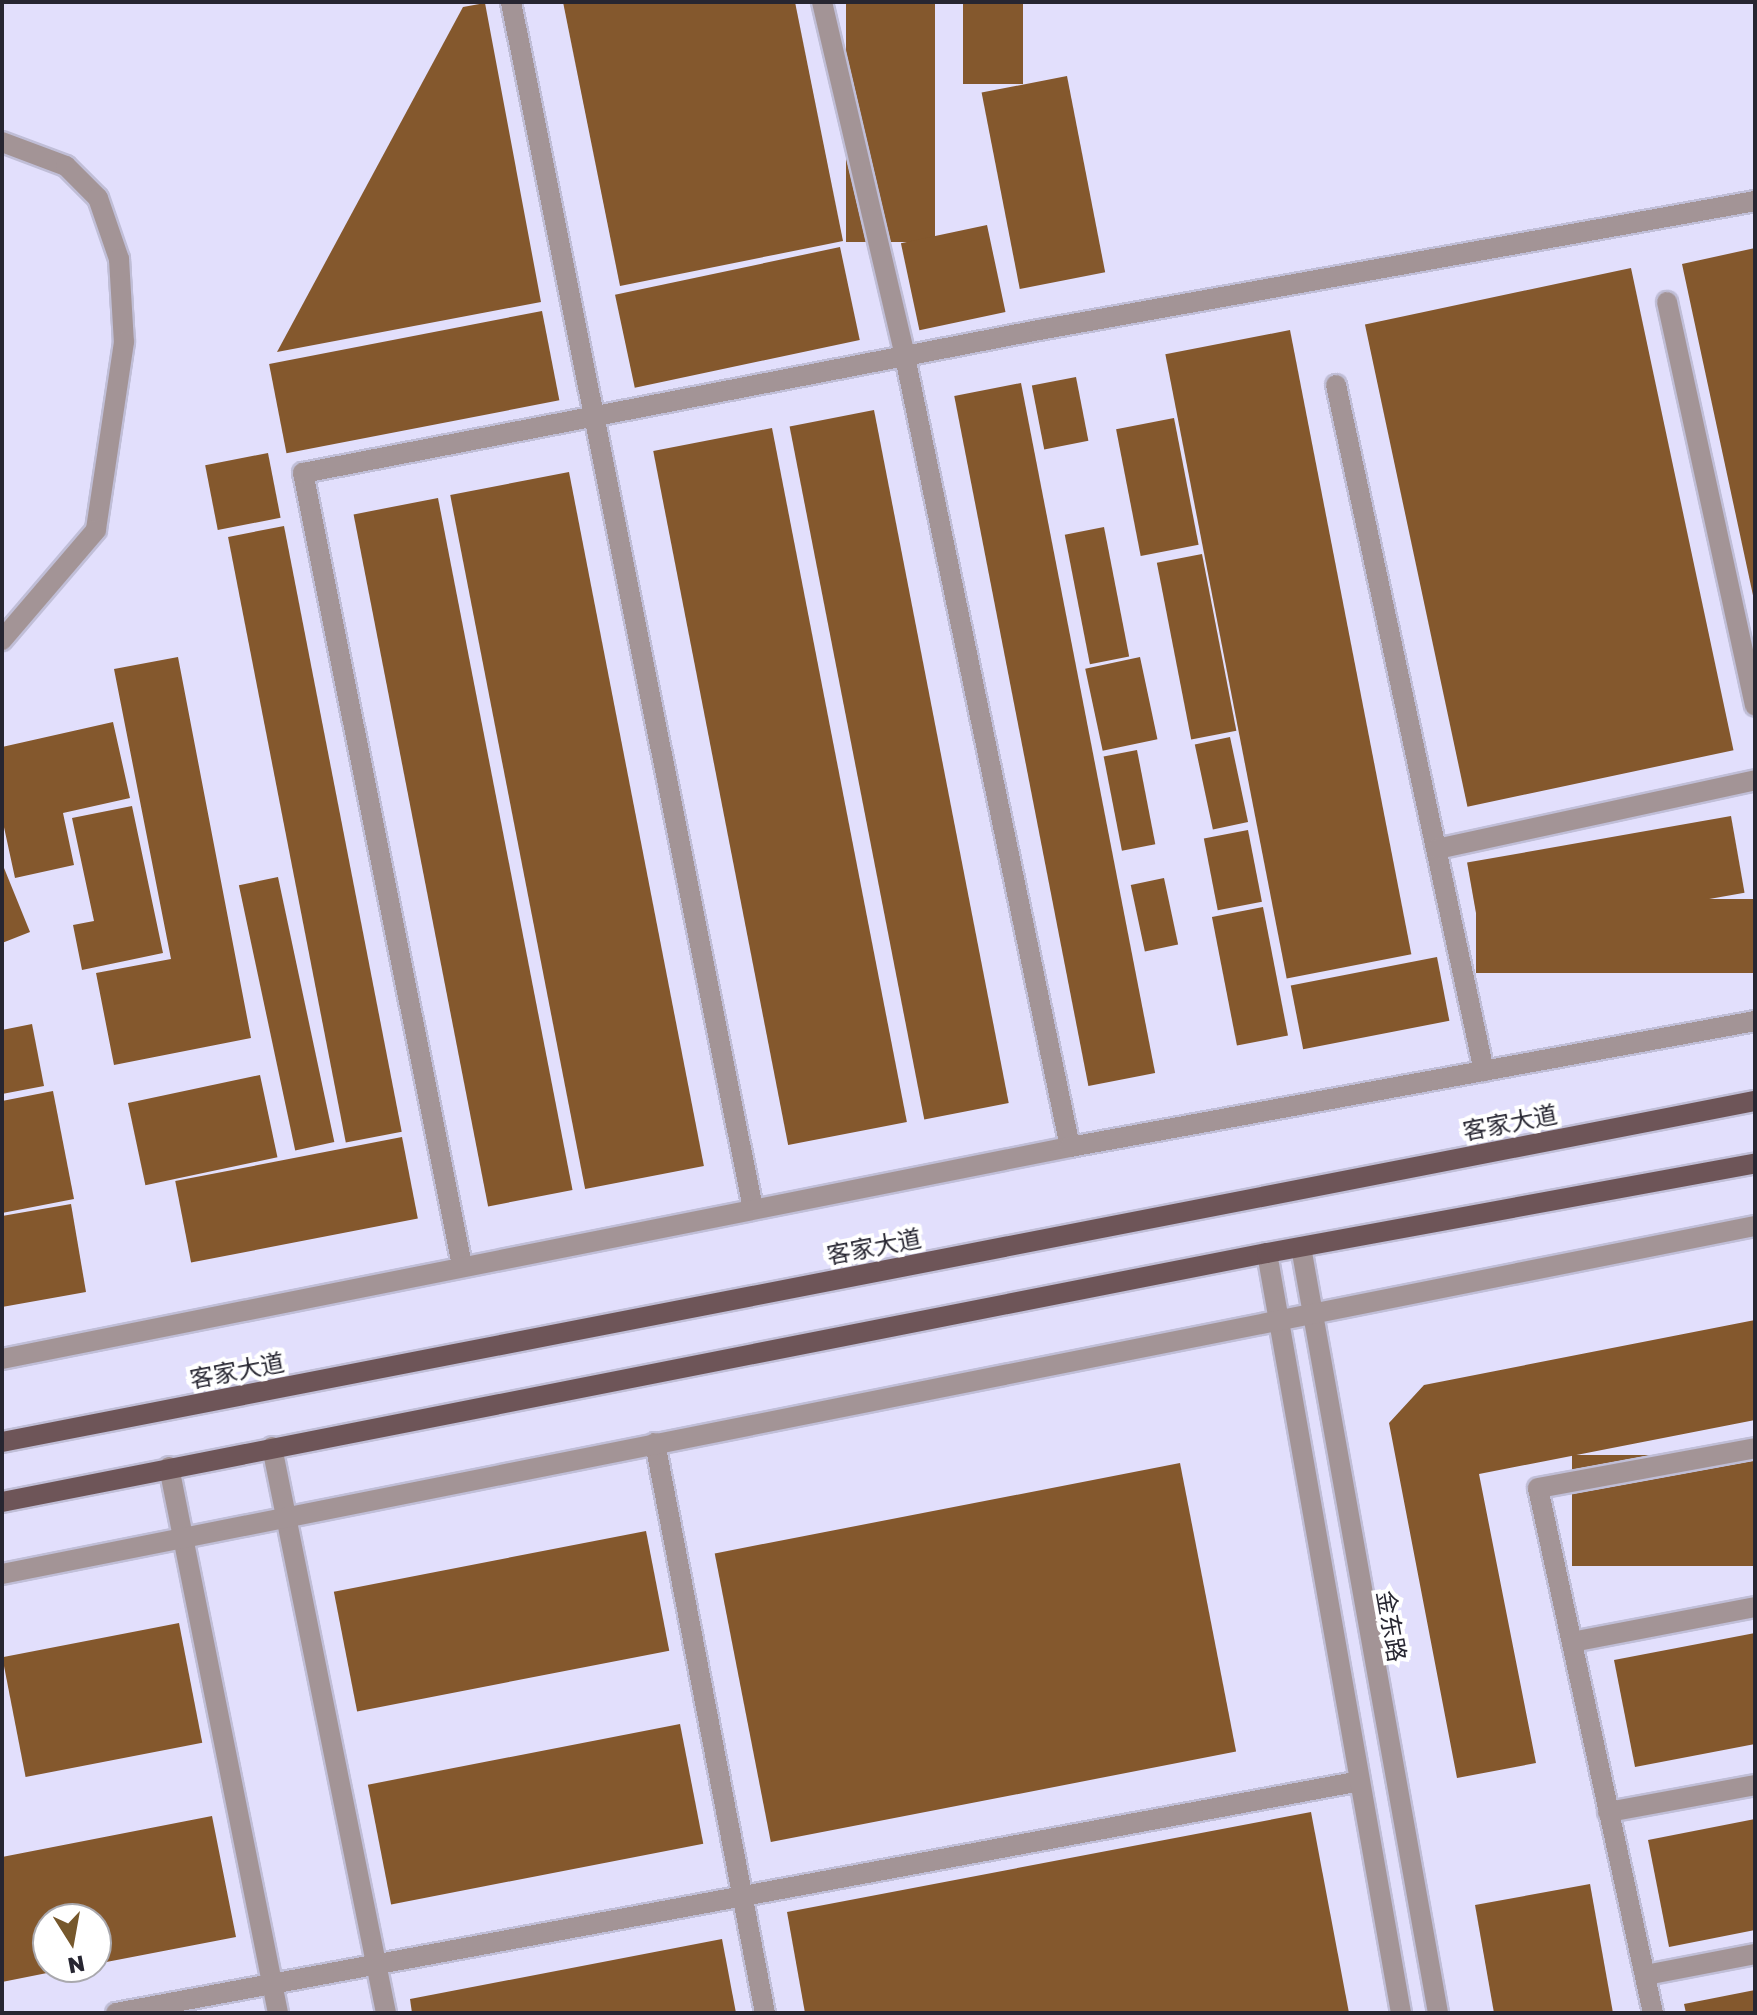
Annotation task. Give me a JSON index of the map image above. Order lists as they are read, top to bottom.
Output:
{
  "streets": {
    "main road": ["客家大道"],
    "street": ["金东路"]
  },
  "north": "bottom"
}
